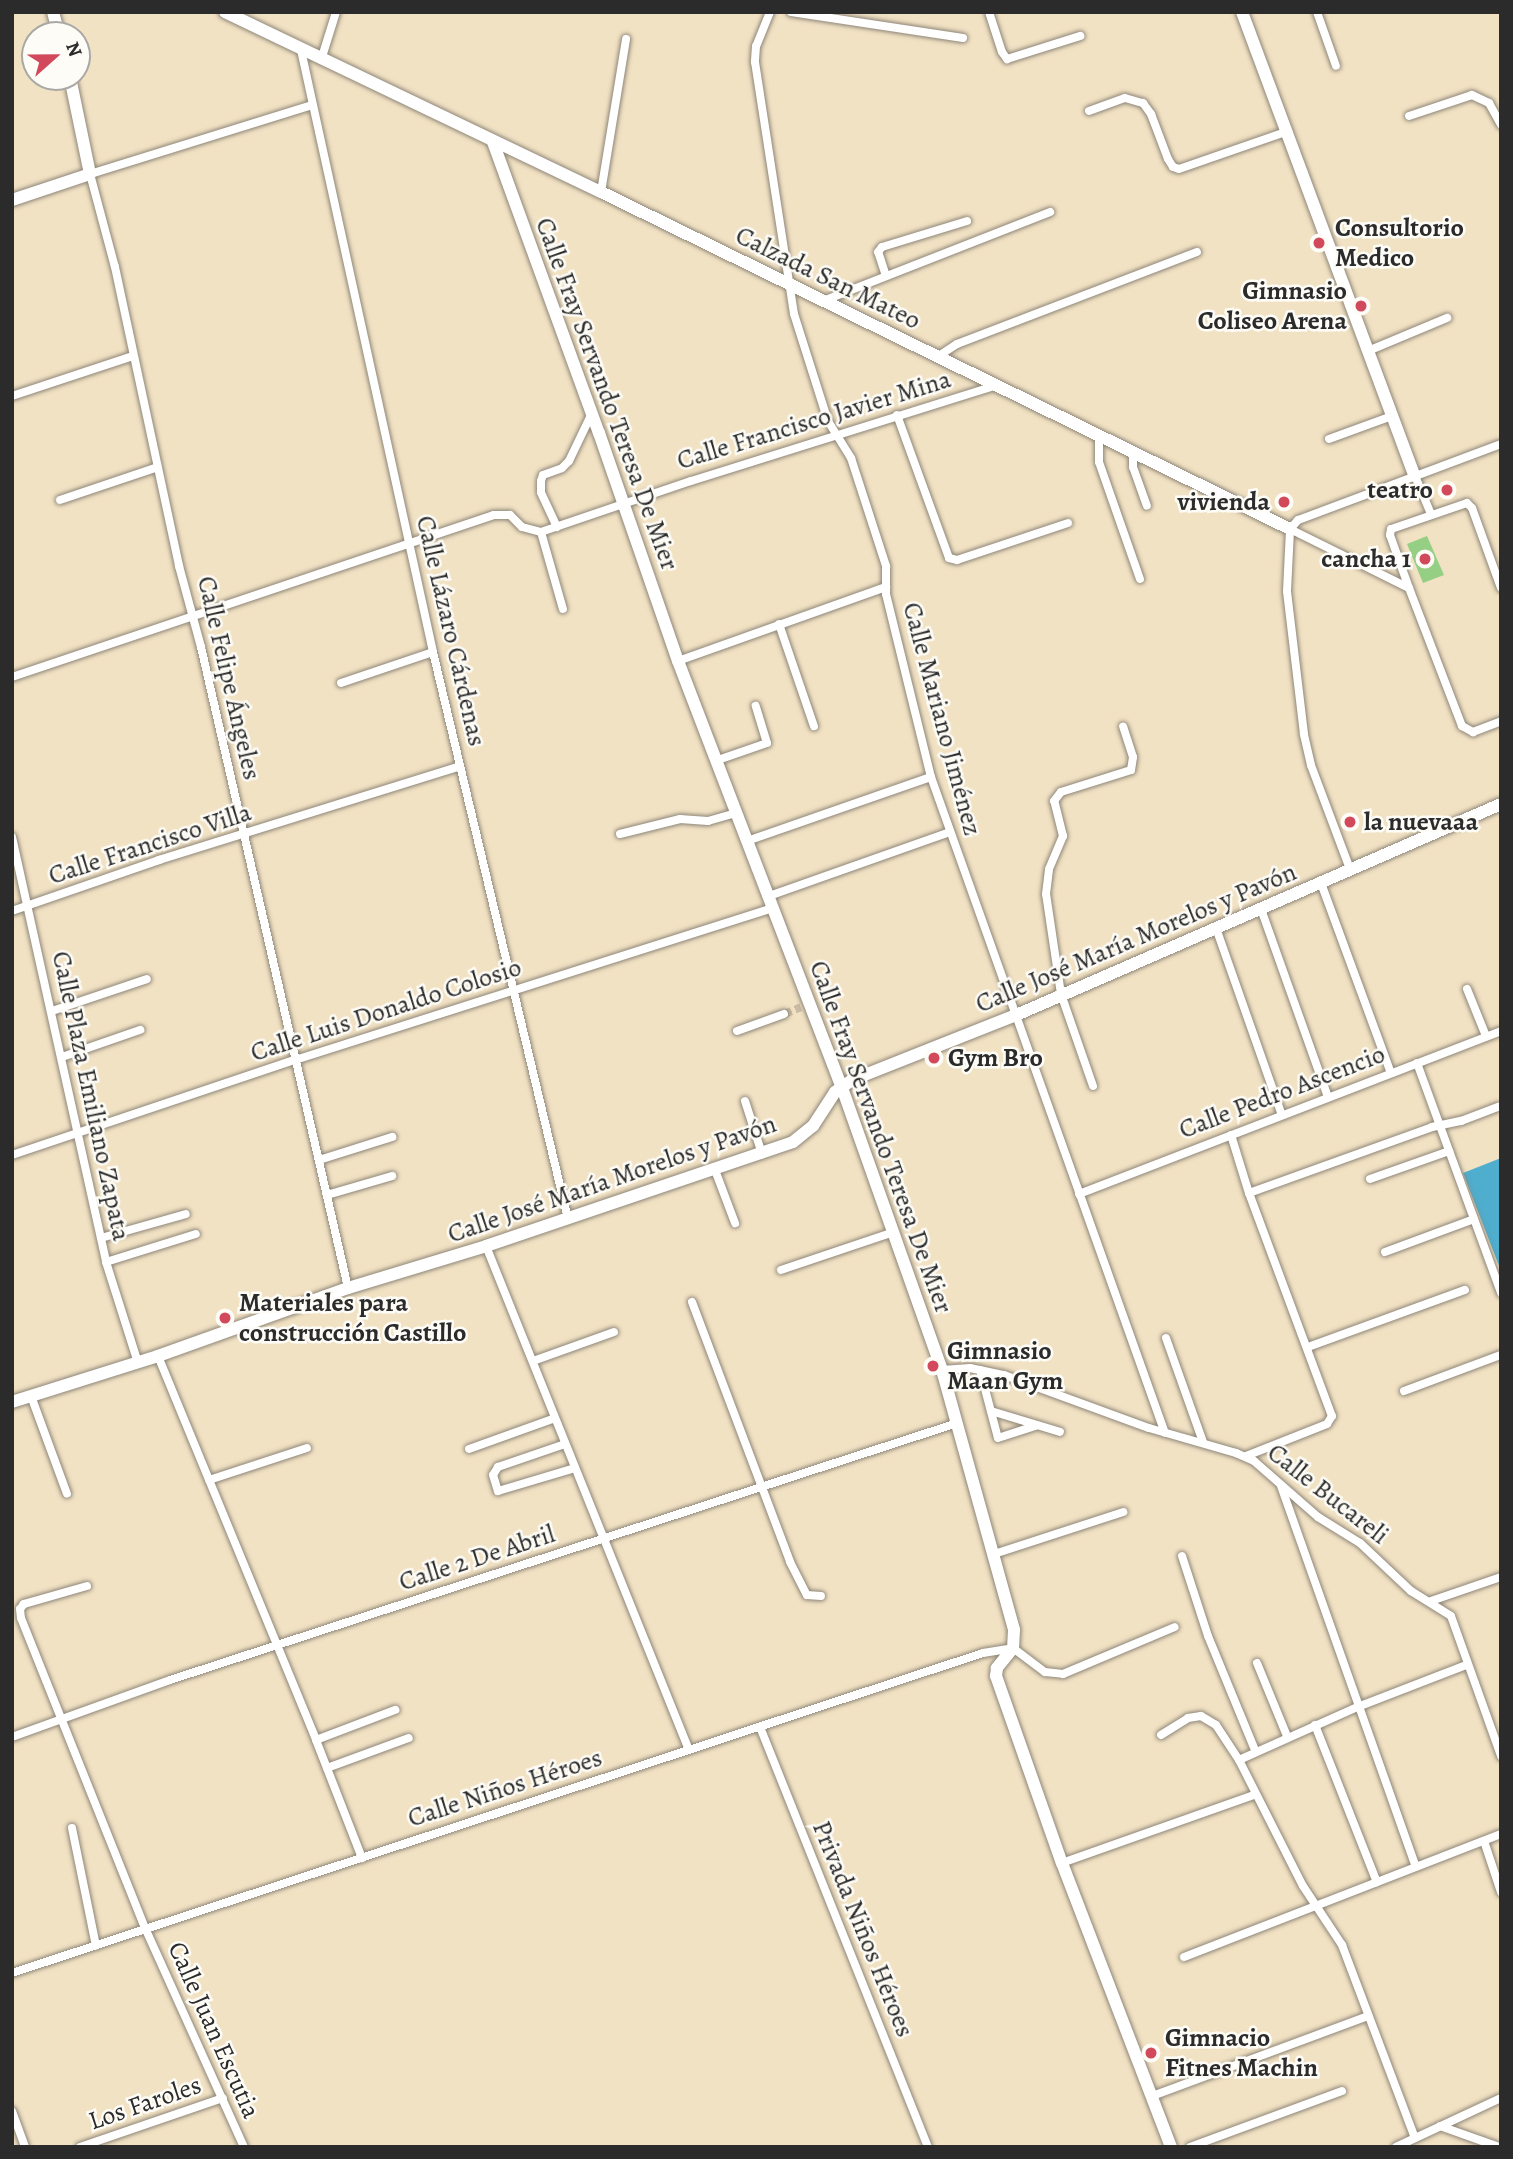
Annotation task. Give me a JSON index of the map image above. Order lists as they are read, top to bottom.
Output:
{
  "streets": {
    "main road": [
      "Calzada San Mateo",
      "Calle Fray Servando Teresa De Mier",
      "Calle Felipe Ángeles",
      "Calle José María Morelos y Pavón"
    ],
    "street": [
      "Calle Francisco Javier Mina",
      "Calle Lázaro Cárdenas",
      "Calle Mariano Jiménez",
      "Calle Francisco Villa",
      "Calle Luis Donaldo Colosio",
      "Calle Pedro Ascencio",
      "Calle Plaza Emiliano Zapata",
      "Calle Bucareli",
      "Calle 2 De Abril",
      "Calle Niños Héroes",
      "Privada Niños Héroes",
      "Calle Juan Escutia",
      "Los Faroles"
    ]
  },
  "crossings": [
    ["Calzada San Mateo", "Calle Fray Servando Teresa De Mier"],
    ["Calzada San Mateo", "Calle Francisco Javier Mina"],
    ["Calzada San Mateo", "Calle Lázaro Cárdenas"],
    ["Calzada San Mateo", "Calle Mariano Jiménez"],
    ["Calle Fray Servando Teresa De Mier", "Calle Francisco Javier Mina"],
    ["Calle Fray Servando Teresa De Mier", "Calle José María Morelos y Pavón"],
    ["Calle Fray Servando Teresa De Mier", "Calle Luis Donaldo Colosio"],
    ["Calle Fray Servando Teresa De Mier", "Calle Bucareli"],
    ["Calle Fray Servando Teresa De Mier", "Calle 2 De Abril"],
    ["Calle Fray Servando Teresa De Mier", "Calle Niños Héroes"],
    ["Calle Francisco Javier Mina", "Calle Mariano Jiménez"],
    ["Calle Lázaro Cárdenas", "Calle Francisco Villa"],
    ["Calle Lázaro Cárdenas", "Calle José María Morelos y Pavón"],
    ["Calle Lázaro Cárdenas", "Calle Luis Donaldo Colosio"],
    ["Calle Felipe Ángeles", "Calle Francisco Villa"],
    ["Calle Felipe Ángeles", "Calle José María Morelos y Pavón"],
    ["Calle Felipe Ángeles", "Calle Luis Donaldo Colosio"],
    ["Calle Mariano Jiménez", "Calle José María Morelos y Pavón"],
    ["Calle Mariano Jiménez", "Calle Luis Donaldo Colosio"],
    ["Calle Mariano Jiménez", "Calle Pedro Ascencio"],
    ["Calle Mariano Jiménez", "Calle Bucareli"],
    ["Calle Francisco Villa", "Calle Plaza Emiliano Zapata"],
    ["Calle José María Morelos y Pavón", "Calle Plaza Emiliano Zapata"],
    ["Calle Luis Donaldo Colosio", "Calle Plaza Emiliano Zapata"],
    ["Calle 2 De Abril", "Calle Juan Escutia"],
    ["Calle Niños Héroes", "Privada Niños Héroes"],
    ["Calle Niños Héroes", "Calle Juan Escutia"],
    ["Calle Juan Escutia", "Los Faroles"]
  ],
  "places": [
    "Consultorio Medico",
    "Gimnasio Coliseo Arena",
    "teatro",
    "vivienda",
    "cancha 1",
    "la nuevaaa",
    "Gym Bro",
    "Materiales para construcción Castillo",
    "Gimnasio Maan Gym",
    "Gimnacio Fitnes Machin"
  ],
  "north": "right"
}
